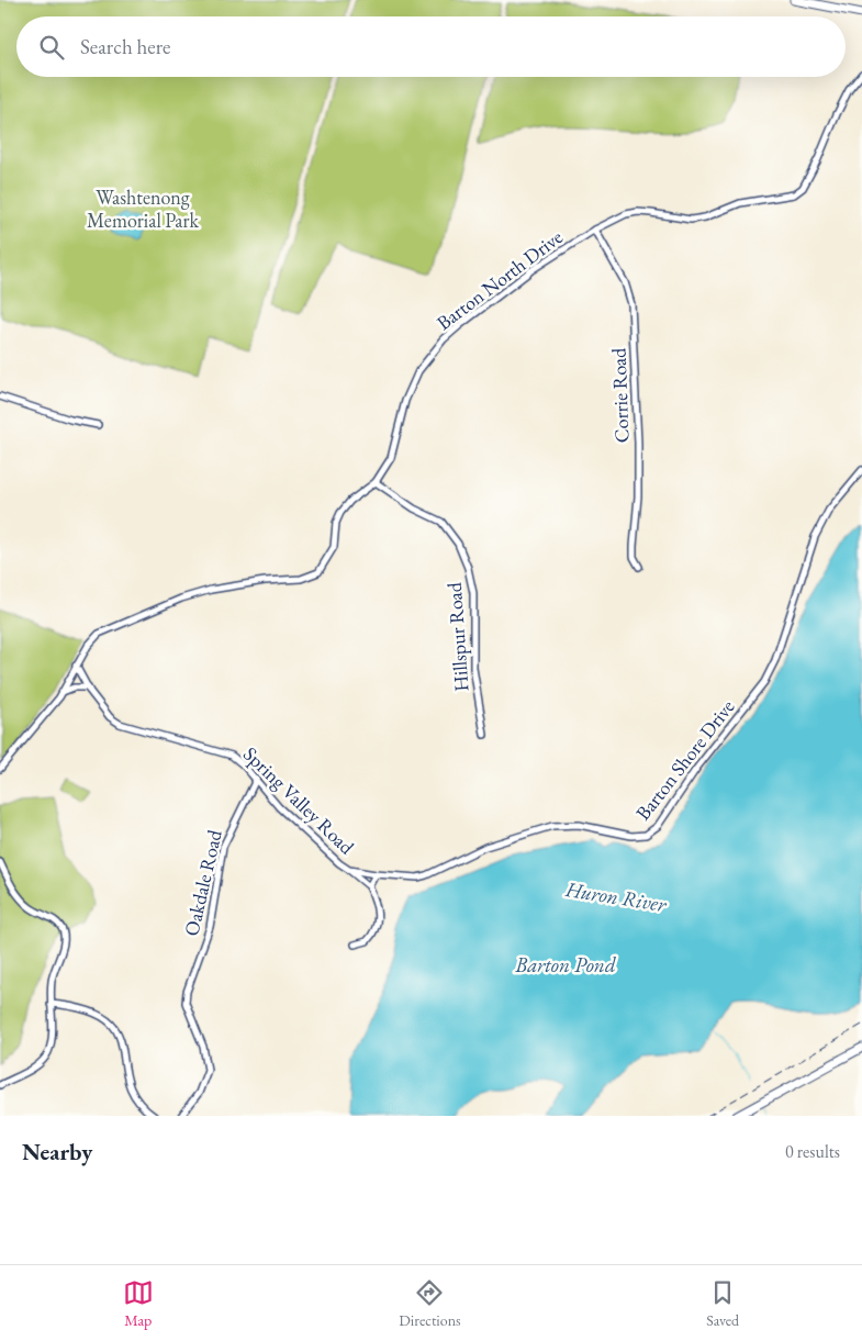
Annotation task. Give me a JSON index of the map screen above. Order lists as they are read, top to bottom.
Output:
{
  "streets": {
    "street": [
      "Barton North Drive",
      "Corrie Road",
      "Hillspur Road",
      "Barton Shore Drive",
      "Spring Valley Road",
      "Oakdale Road"
    ]
  },
  "crossings": [
    ["Barton North Drive", "Corrie Road"],
    ["Barton North Drive", "Hillspur Road"],
    ["Barton North Drive", "Spring Valley Road"],
    ["Barton Shore Drive", "Spring Valley Road"],
    ["Spring Valley Road", "Oakdale Road"]
  ],
  "water": ["Huron River", "Barton Pond"],
  "parks": ["Washtenong Memorial Park"],
  "page": {
    "search": "Search here",
    "heading": ["Nearby", "0 results"],
    "nav": ["Map", "Directions", "Saved"]
  }
}
